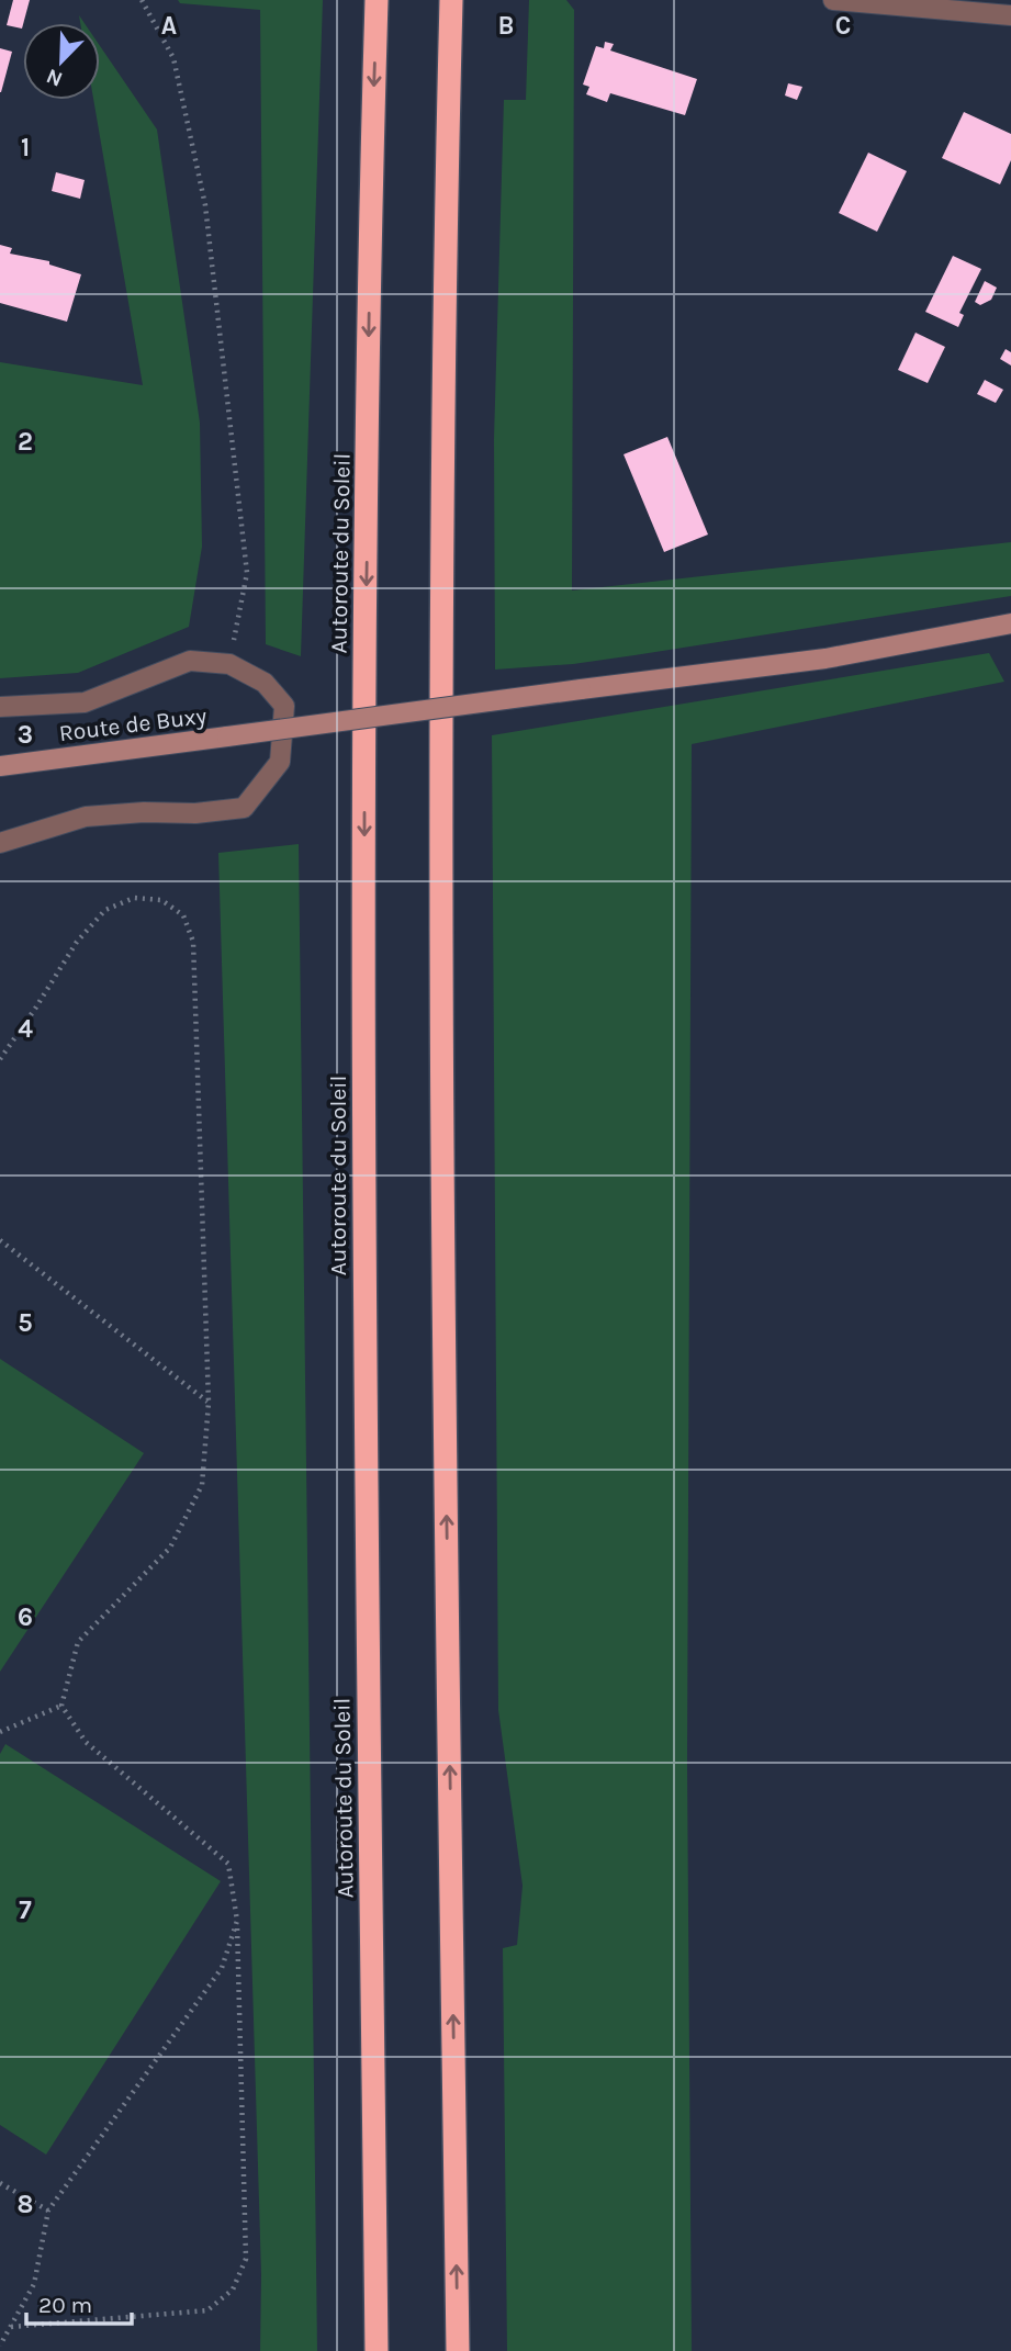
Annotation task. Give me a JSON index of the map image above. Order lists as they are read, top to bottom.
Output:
{
  "streets": {
    "highway": ["Autoroute du Soleil"],
    "main road": ["Route de Buxy"]
  },
  "scale_bar": "20 m",
  "north": "bottom left",
  "grid": {
    "columns": ["A", "B", "C"],
    "rows": [
      "1",
      "2",
      "3",
      "4",
      "5",
      "6",
      "7",
      "8"
    ]
  }
}
